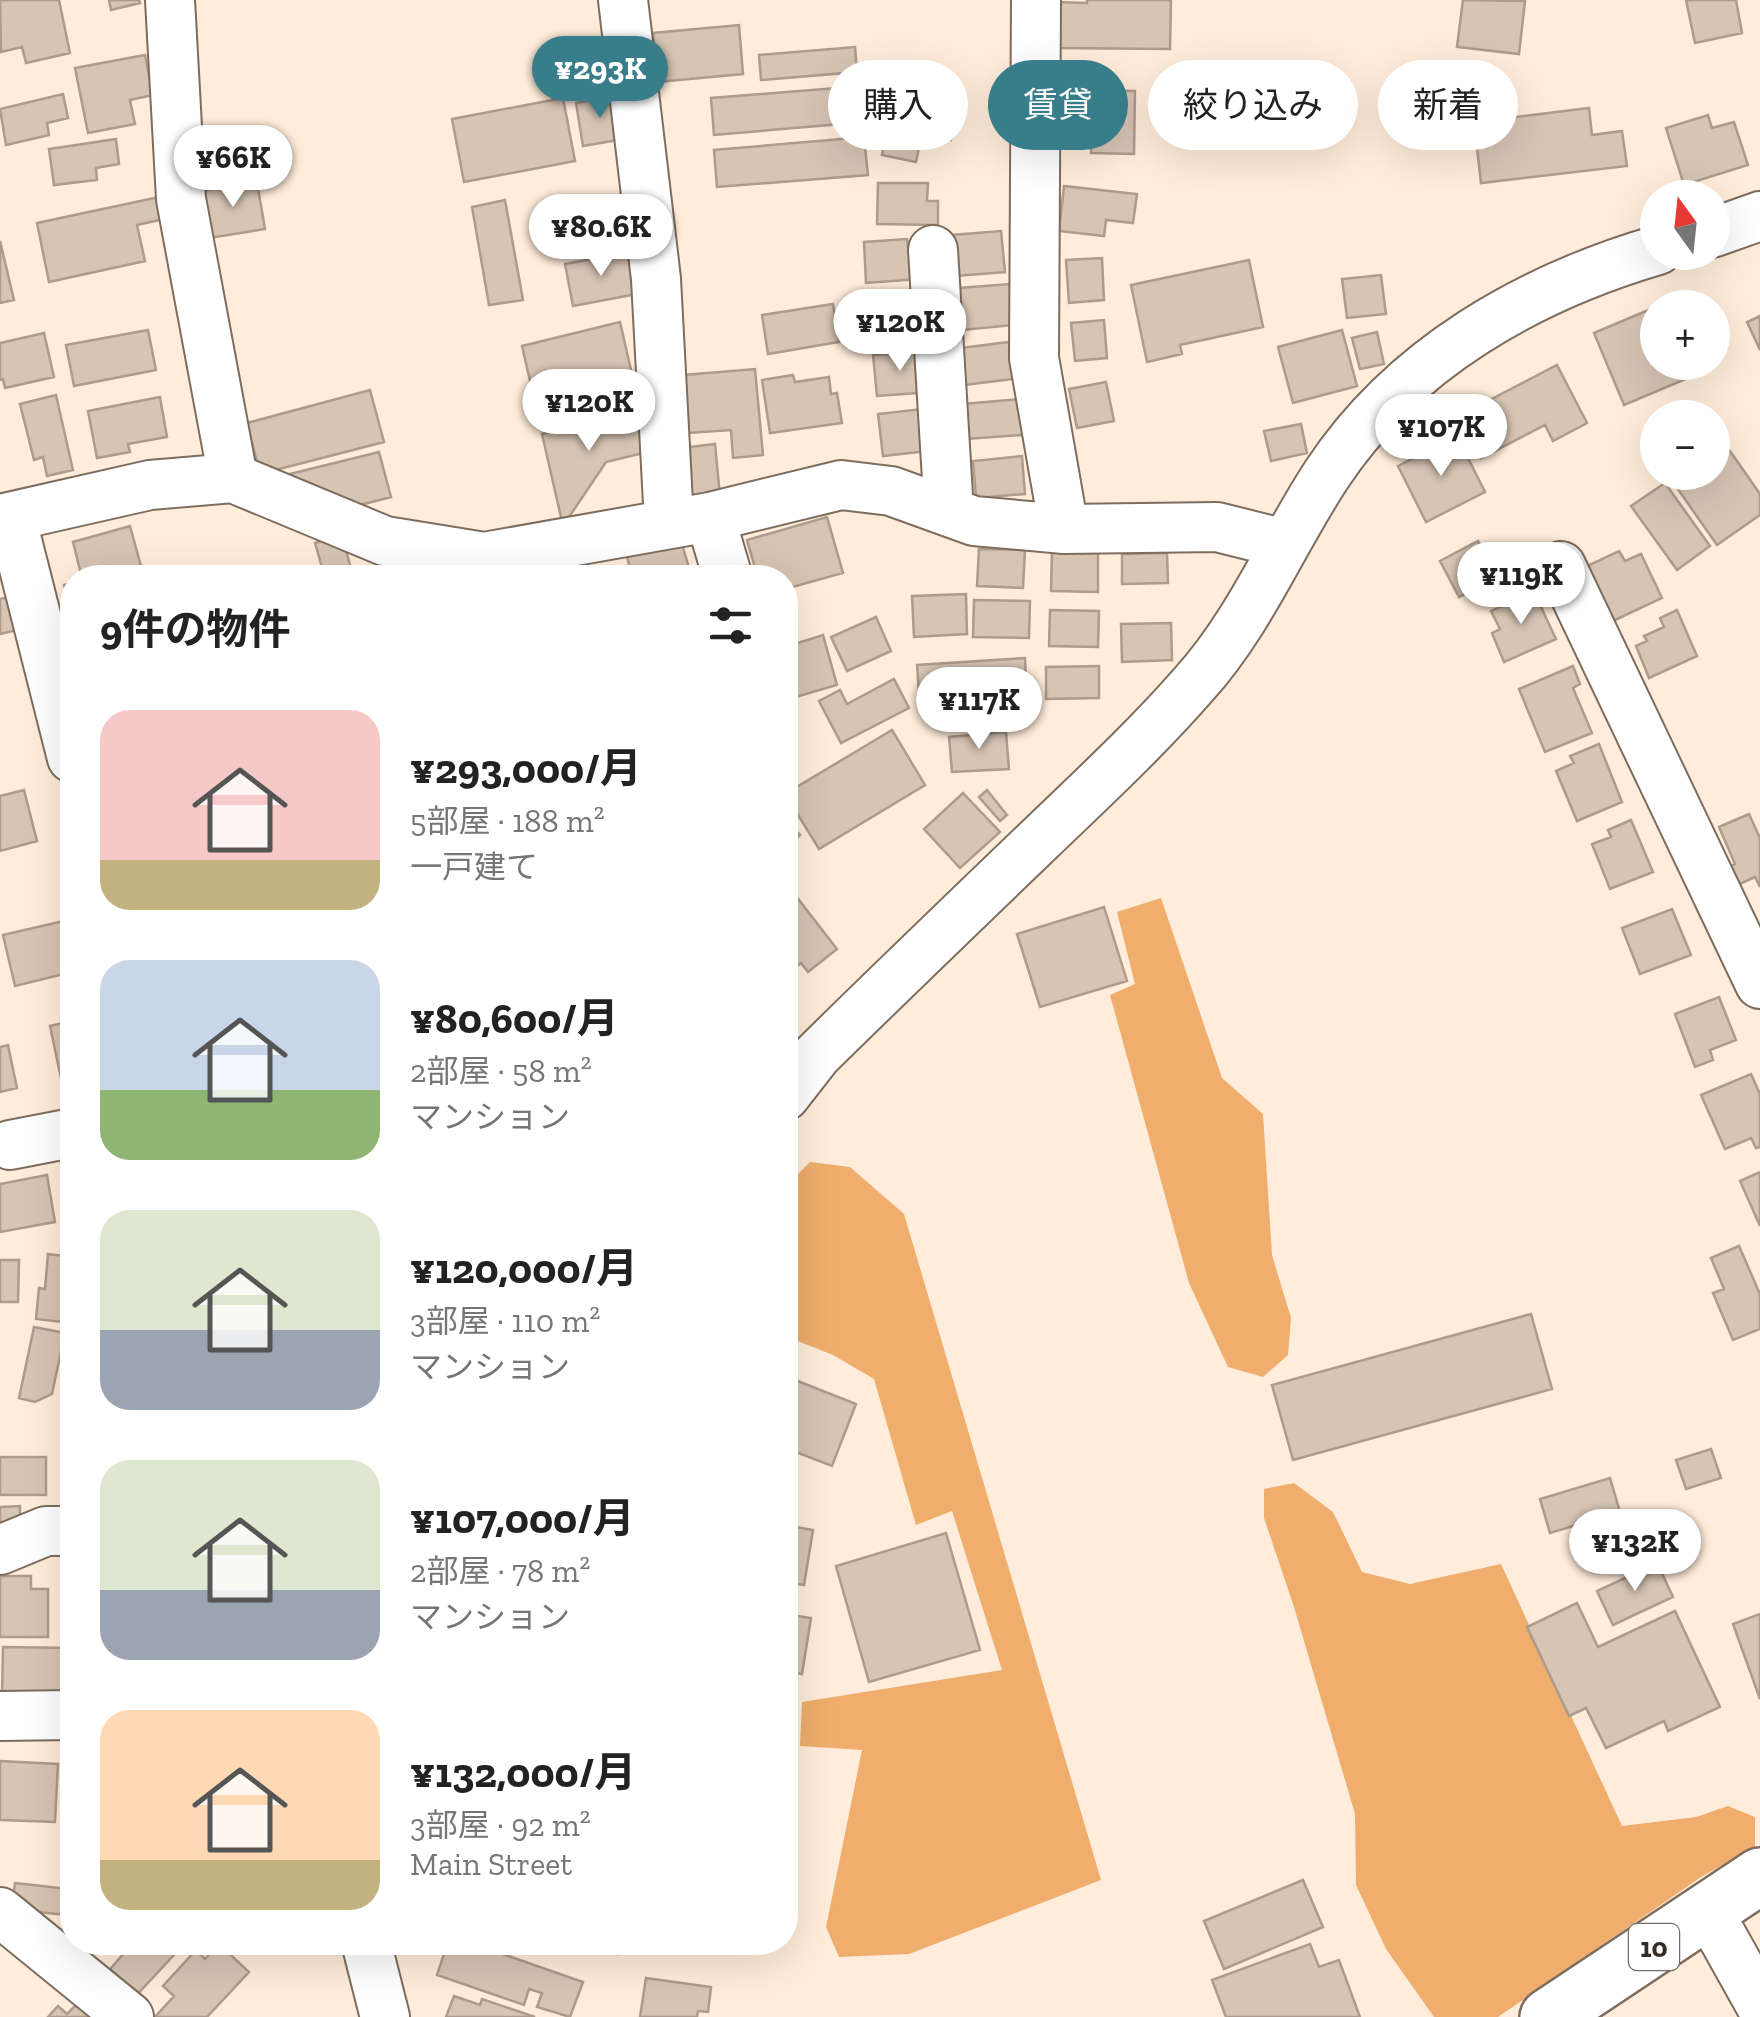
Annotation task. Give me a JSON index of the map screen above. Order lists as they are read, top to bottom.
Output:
{
  "streets": {
    "main road": ["10"]
  },
  "north": "top",
  "page": {
    "price": [
      "¥293K",
      "¥66K",
      "¥80.6K",
      "¥120K",
      "¥120K",
      "¥107K",
      "¥119K",
      "¥117K",
      "¥132K"
    ],
    "chip": [
      "購入",
      "賃貸",
      "絞り込み",
      "新着"
    ],
    "map_buttons": ["+", "−"],
    "heading": "9件の物件",
    "list": [
      {
        "name": "¥293,000/月",
        "note": "5部屋 · 188 m² · 一戸建て"
      },
      {
        "name": "¥80,600/月",
        "note": "2部屋 · 58 m² · マンション"
      },
      {
        "name": "¥120,000/月",
        "note": "3部屋 · 110 m² · マンション"
      },
      {
        "name": "¥107,000/月",
        "note": "2部屋 · 78 m² · マンション"
      },
      {
        "name": "¥132,000/月",
        "note": "3部屋 · 92 m² · Main Street"
      }
    ]
  }
}
